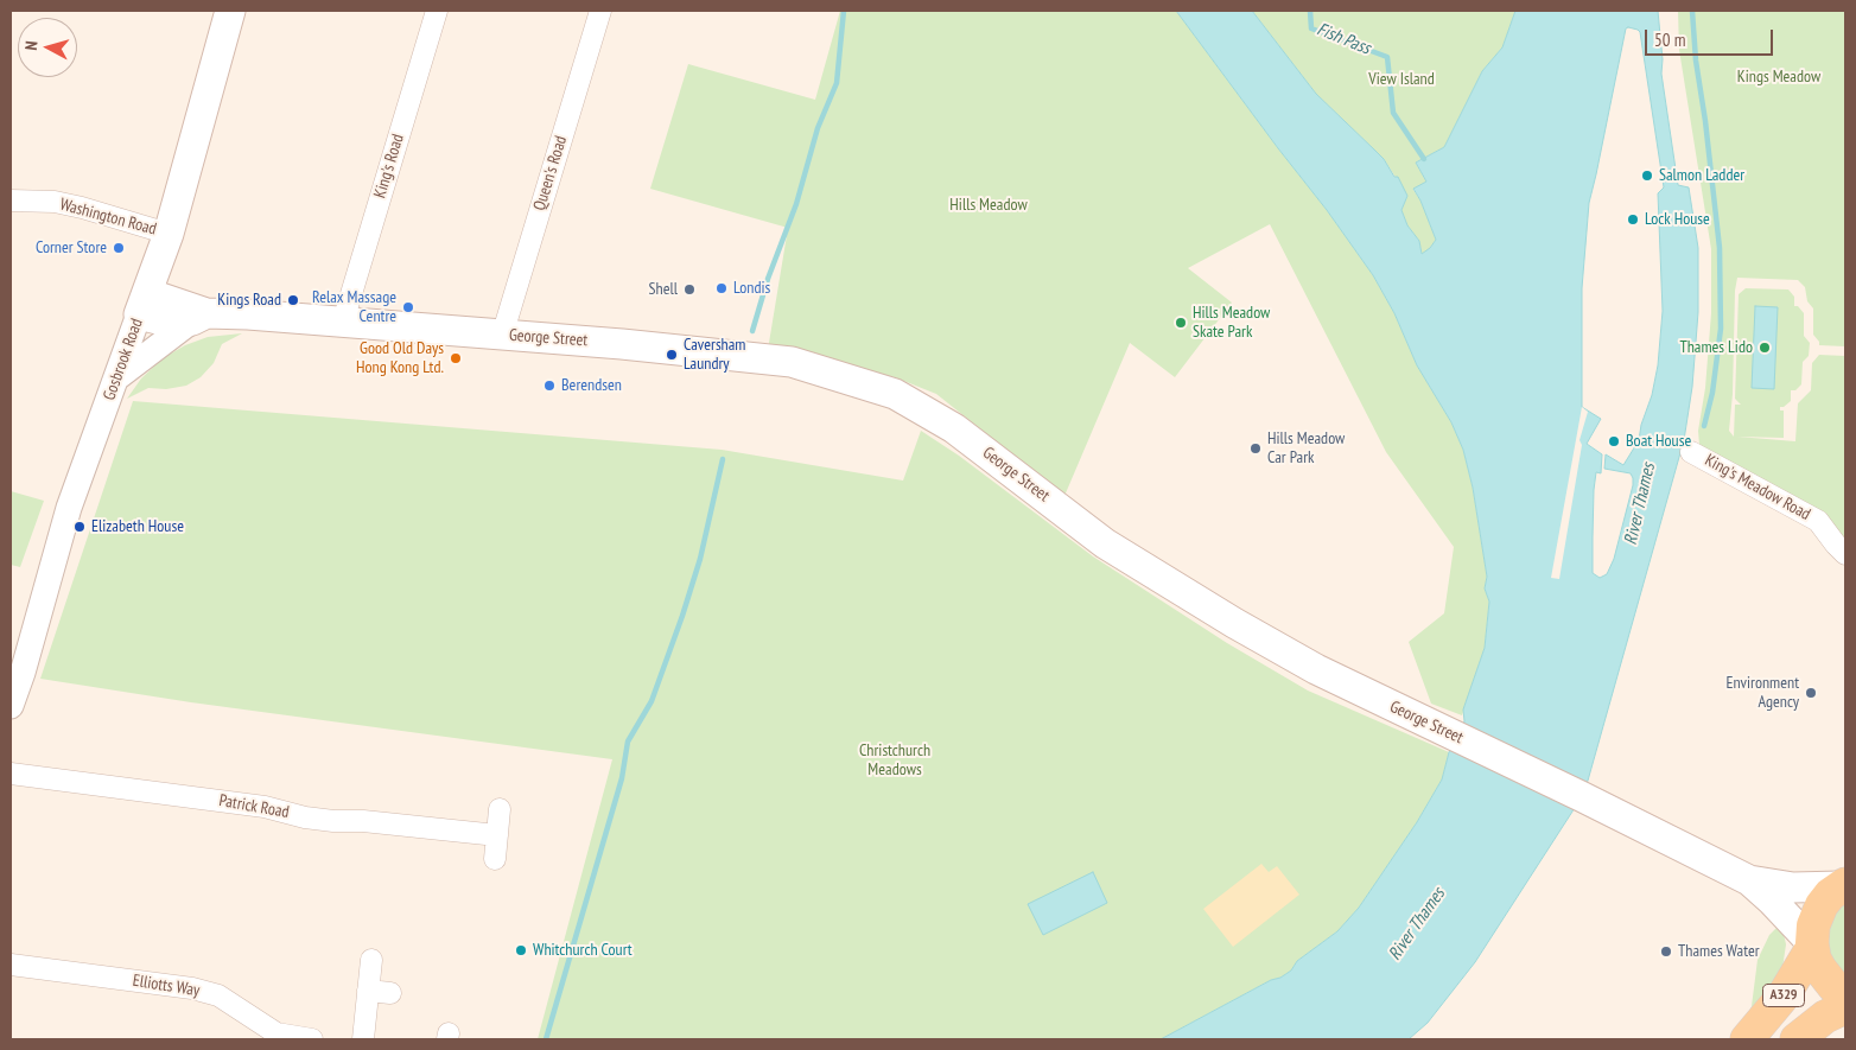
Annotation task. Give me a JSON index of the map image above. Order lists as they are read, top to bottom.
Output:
{
  "streets": {
    "main road": ["George Street", "Gosbrook Road", "A329"],
    "street": [
      "King's Road",
      "Queen's Road",
      "Washington Road",
      "King's Meadow Road",
      "Patrick Road",
      "Elliotts Way"
    ]
  },
  "crossings": [
    ["King's Road", "George Street"],
    ["Queen's Road", "George Street"],
    ["Washington Road", "Gosbrook Road"],
    ["George Street", "Gosbrook Road"],
    ["George Street", "A329"]
  ],
  "water": ["Fish Pass", "River Thames"],
  "parks": [
    "Kings Meadow",
    "View Island",
    "Hills Meadow",
    "Christchurch Meadows"
  ],
  "places": [
    "Salmon Ladder",
    "Lock House",
    "Corner Store",
    "Londis",
    "Shell",
    "Kings Road",
    "Relax Massage Centre",
    "Hills Meadow Skate Park",
    "Thames Lido",
    "Caversham Laundry",
    "Good Old Days Hong Kong Ltd.",
    "Berendsen",
    "Boat House",
    "Hills Meadow Car Park",
    "Elizabeth House",
    "Environment Agency",
    "Whitchurch Court",
    "Thames Water"
  ],
  "scale_bar": "50 m",
  "north": "left"
}
